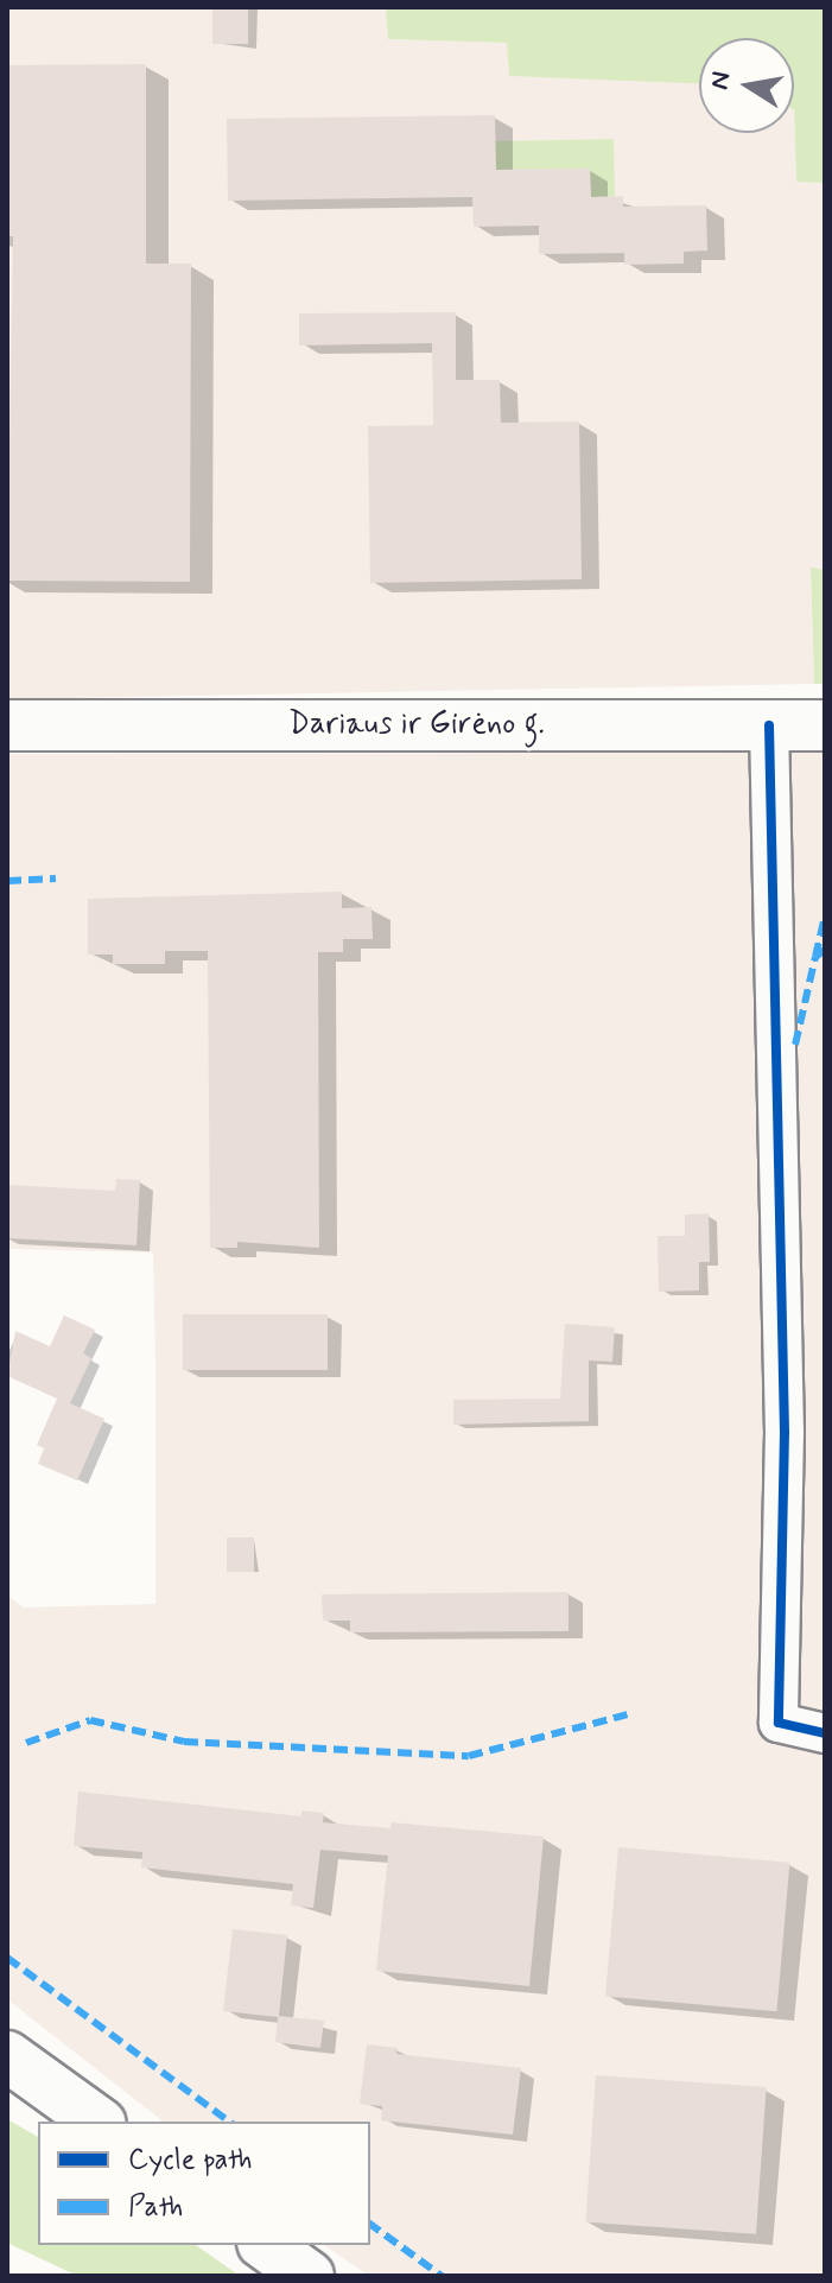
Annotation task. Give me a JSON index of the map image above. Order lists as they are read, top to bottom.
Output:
{
  "streets": {
    "main road": ["Dariaus ir Girėno g."]
  },
  "legend": ["Cycle path", "Path"],
  "north": "left"
}
